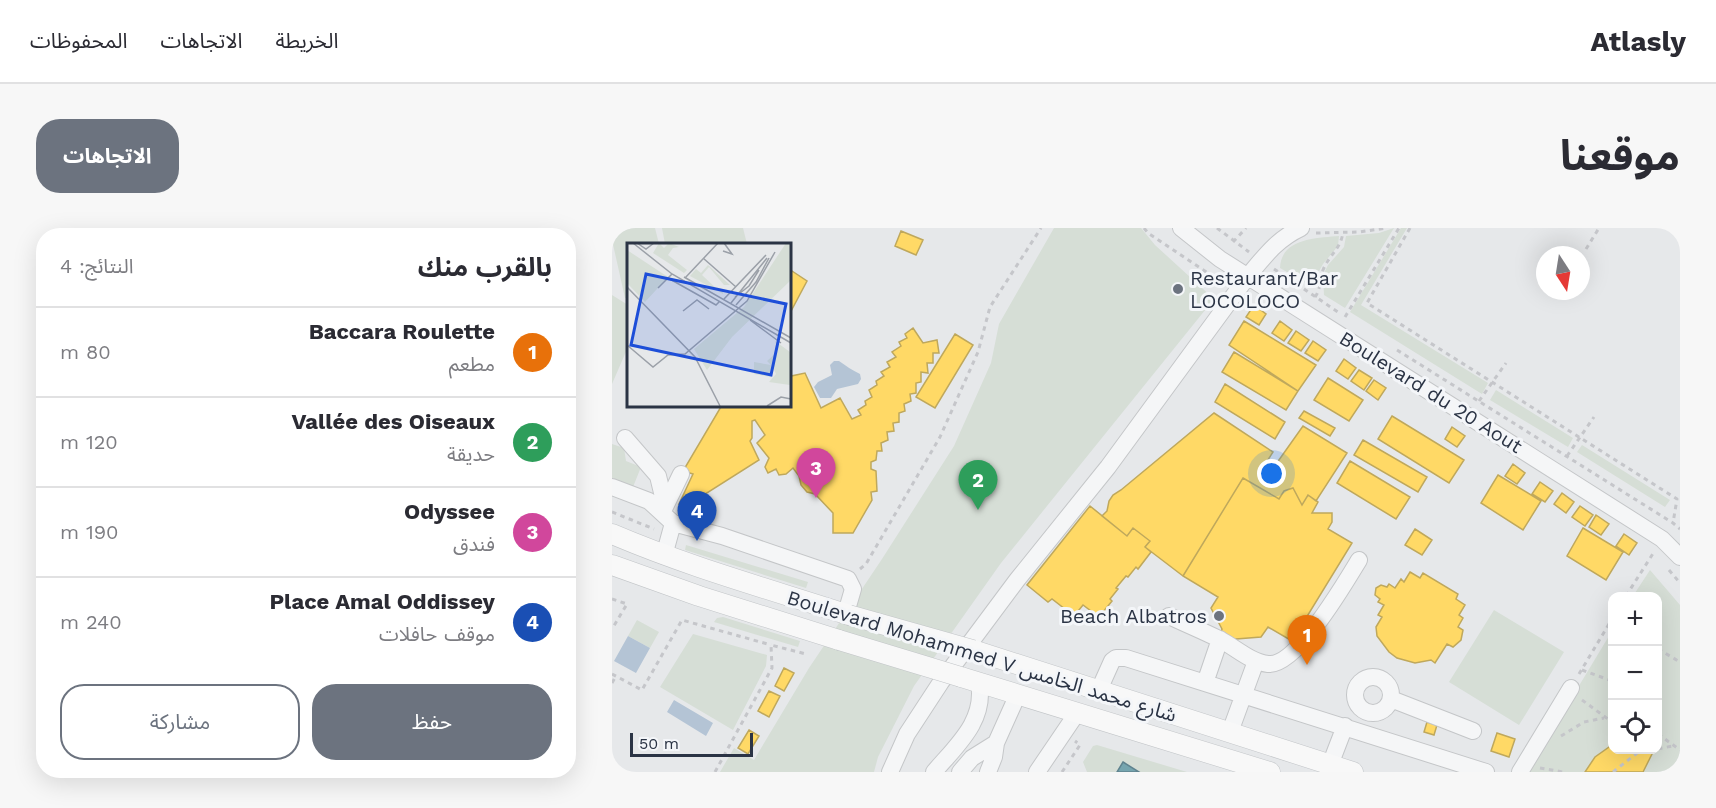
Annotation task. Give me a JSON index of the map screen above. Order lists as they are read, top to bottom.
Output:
{
  "streets": {
    "main road": ["Boulevard Mohammed V شارع محمد الخامس"],
    "street": ["Boulevard du 20 Aout"]
  },
  "places": ["Restaurant/Bar LOCOLOCO", "Beach Albatros"],
  "scale_bar": "50 m",
  "north": "bottom",
  "page": {
    "header": "Atlasly",
    "nav": ["الخريطة", "الاتجاهات", "المحفوظات"],
    "title": "موقعنا",
    "buttons": [
      "الاتجاهات",
      ["حفظ", "مشاركة"]
    ],
    "heading": ["بالقرب منك", "النتائج: 4"],
    "list": [
      {
        "mark": "1",
        "name": "Baccara Roulette",
        "note": "مطعم",
        "value": "80 m"
      },
      {
        "mark": "2",
        "name": "Vallée des Oiseaux",
        "note": "حديقة",
        "value": "120 m"
      },
      {
        "mark": "3",
        "name": "Odyssee",
        "note": "فندق",
        "value": "190 m"
      },
      {
        "mark": "4",
        "name": "Place Amal Oddissey",
        "note": "موقف حافلات",
        "value": "240 m"
      }
    ],
    "pins": [
      "3",
      "2",
      "4",
      "1"
    ],
    "map_buttons": ["+", "−"],
    "scale": "50 m"
  }
}
